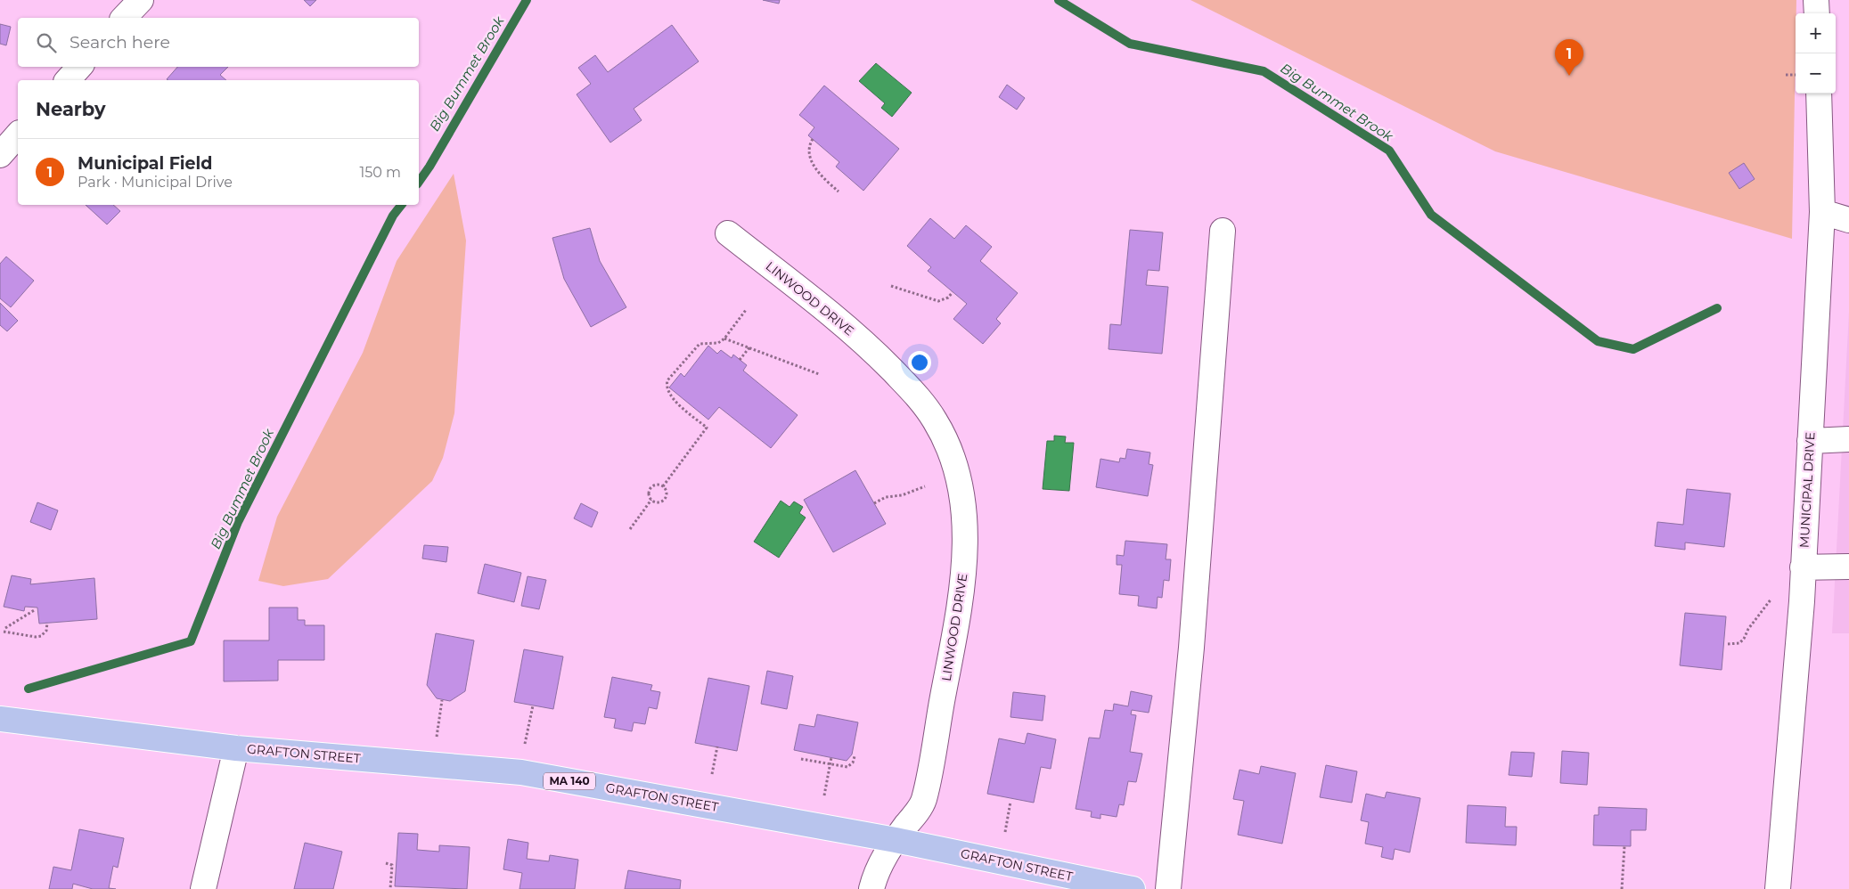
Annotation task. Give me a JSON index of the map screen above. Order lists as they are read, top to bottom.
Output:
{
  "streets": {
    "main road": ["GRAFTON STREET", "MA 140"],
    "street": ["LINWOOD DRIVE", "MUNICIPAL DRIVE"]
  },
  "crossings": [
    ["LINWOOD DRIVE", "GRAFTON STREET"]
  ],
  "water": ["Big Bummet Brook"],
  "page": {
    "map_buttons": ["+", "−"],
    "search": "Search here",
    "pins": "1",
    "heading": "Nearby",
    "list": [
      {
        "mark": "1",
        "name": "Municipal Field",
        "note": "Park · Municipal Drive",
        "value": "150 m"
      }
    ]
  }
}
